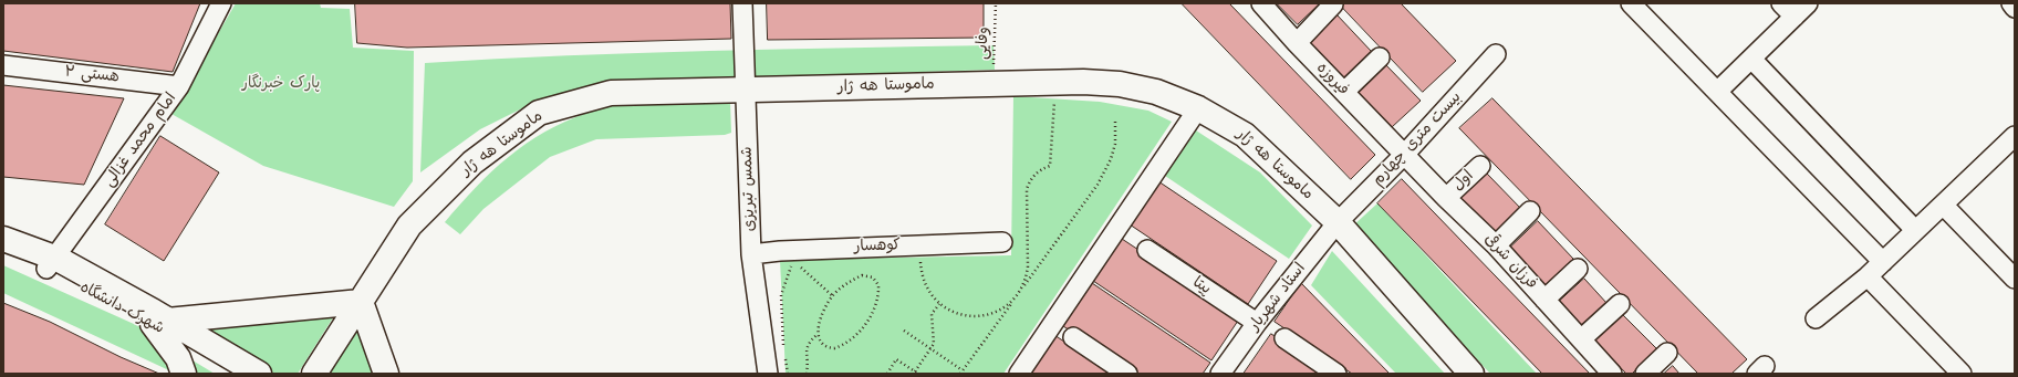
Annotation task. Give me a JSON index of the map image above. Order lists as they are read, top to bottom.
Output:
{
  "streets": {
    "main road": ["ماموستا هه ژار", "شهرک دانشگاه"],
    "street": [
      "هستی ۲",
      "فیروزه",
      "بیست متری چهارم",
      "امام محمد غزالی",
      "اول",
      "شمس تبریزی",
      "کوهسار",
      "فرزان شرقی",
      "پیتا",
      "استاد شهریار"
    ],
    "path": ["وفایی"]
  },
  "crossings": [
    ["وفایی", "ماموستا هه ژار"],
    ["هستی ۲", "امام محمد غزالی"],
    ["فیروزه", "بیست متری چهارم"],
    ["فیروزه", "فرزان شرقی"],
    ["ماموستا هه ژار", "بیست متری چهارم"],
    ["ماموستا هه ژار", "شمس تبریزی"],
    ["ماموستا هه ژار", "استاد شهریار"],
    ["بیست متری چهارم", "فرزان شرقی"],
    ["بیست متری چهارم", "استاد شهریار"],
    ["امام محمد غزالی", "شهرک دانشگاه"],
    ["اول", "فرزان شرقی"],
    ["شمس تبریزی", "کوهسار"],
    ["پیتا", "استاد شهریار"]
  ],
  "parks": ["پارک خبرنگار"]
}
